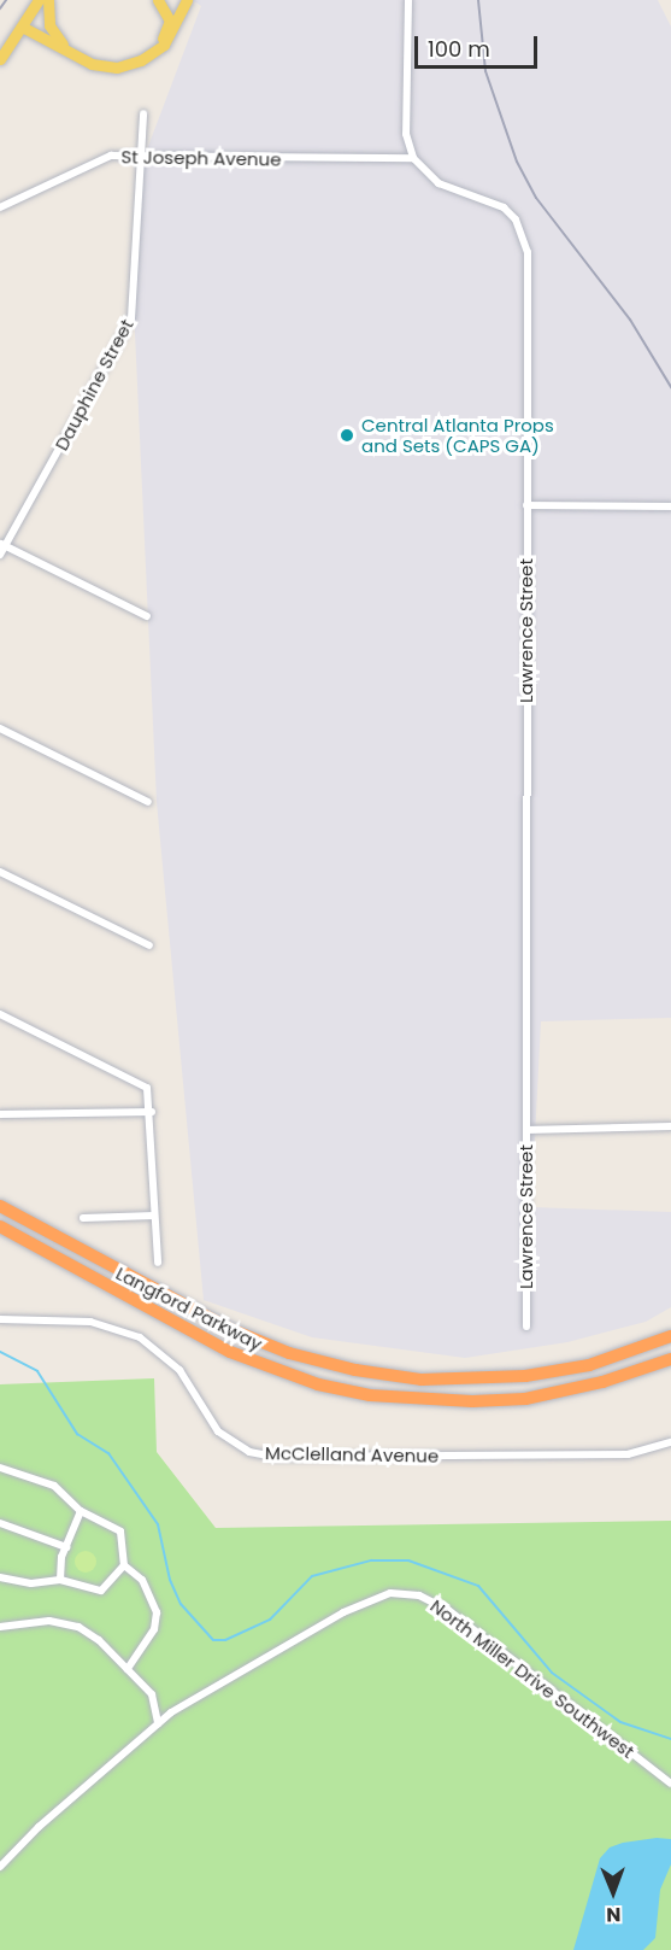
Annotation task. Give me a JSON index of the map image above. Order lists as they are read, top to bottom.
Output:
{
  "streets": {
    "highway": ["Langford Parkway"],
    "street": [
      "St Joseph Avenue",
      "Dauphine Street",
      "Lawrence Street",
      "McClelland Avenue",
      "North Miller Drive Southwest"
    ]
  },
  "crossings": [
    ["St Joseph Avenue", "Dauphine Street"],
    ["St Joseph Avenue", "Lawrence Street"]
  ],
  "places": ["Central Atlanta Props and Sets (CAPS GA)"],
  "scale_bar": "100 m",
  "north": "bottom"
}
